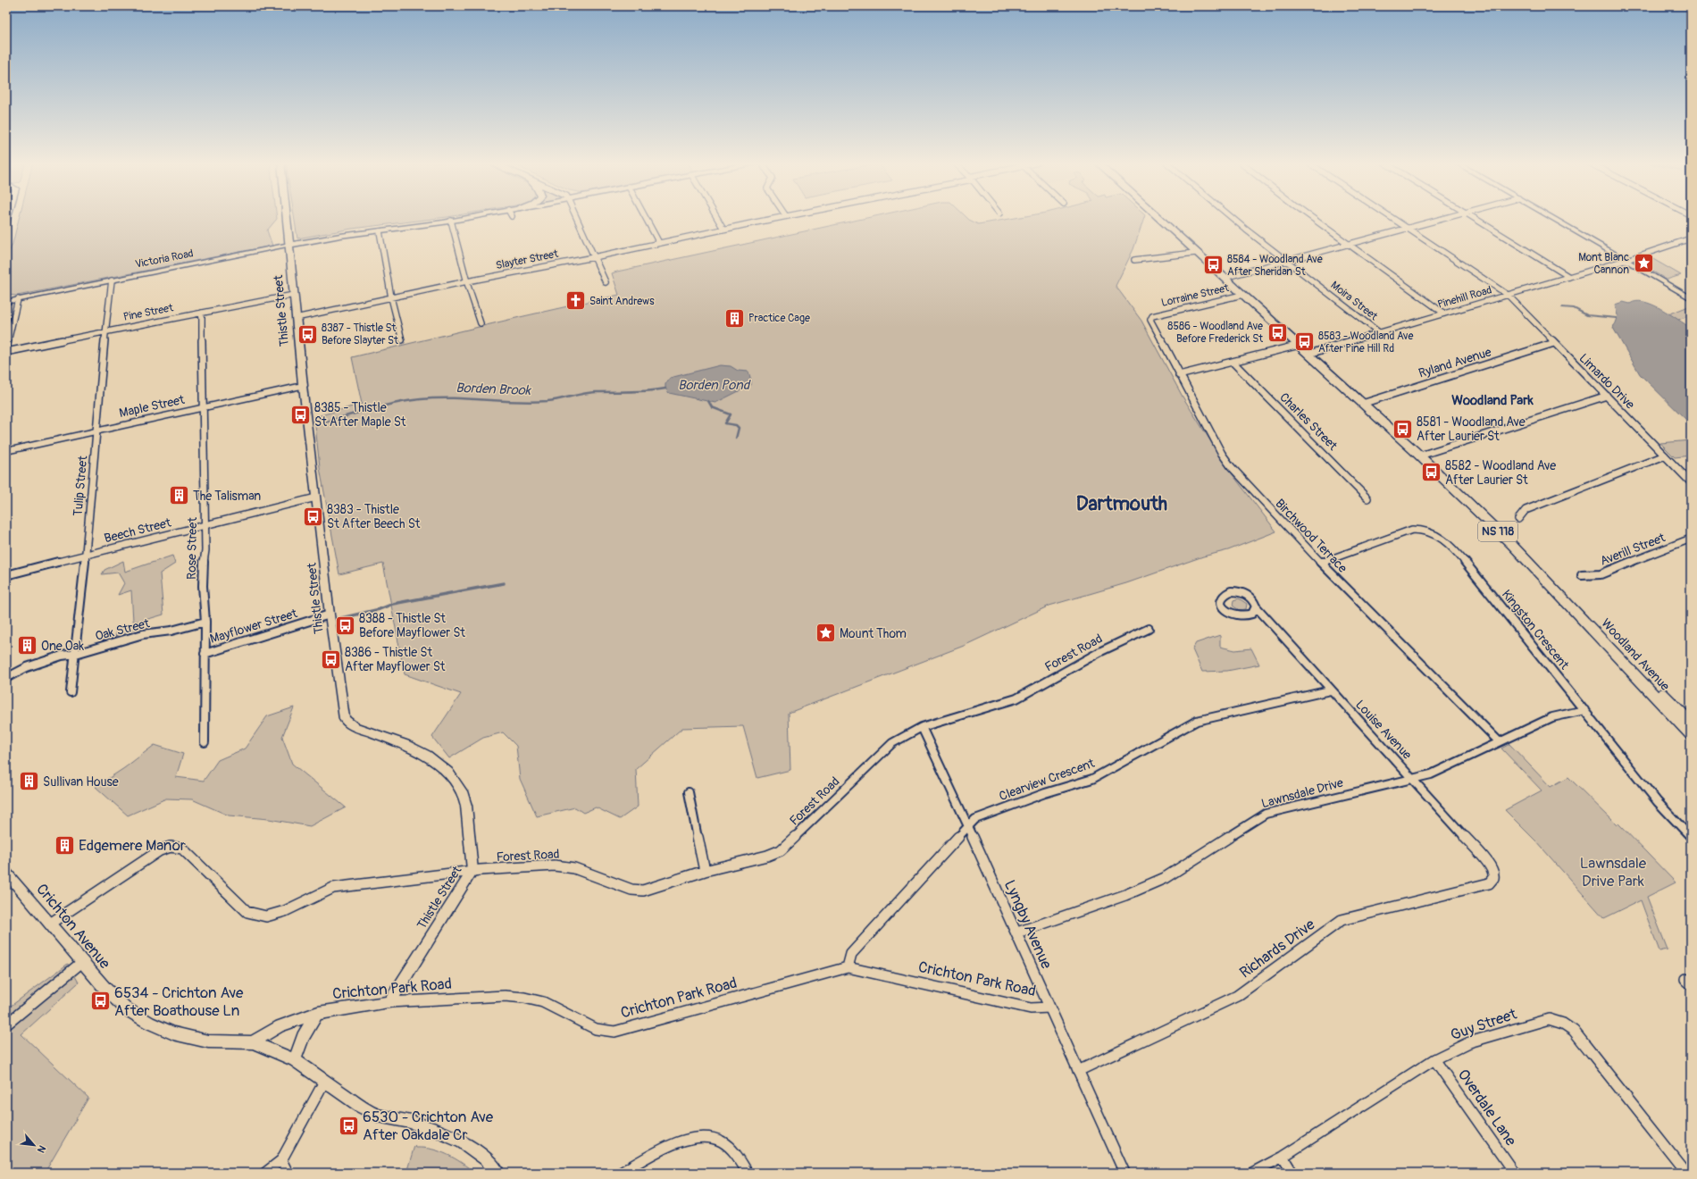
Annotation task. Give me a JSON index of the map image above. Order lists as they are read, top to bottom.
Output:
{
  "streets": {
    "main road": [
      "Victoria Road",
      "Thistle Street",
      "Maple Street",
      "NS 118",
      "Woodland Avenue"
    ],
    "street": [
      "Slayter Street",
      "Lorraine Street",
      "Pinehill Road",
      "Moira Street",
      "Pine Street",
      "Ryland Avenue",
      "Limardo Drive",
      "Charles Street",
      "Tulip Street",
      "Beech Street",
      "Birchwood Terrace",
      "Rose Street",
      "Averill Street",
      "Mayflower Street",
      "Oak Street",
      "Kingston Crescent",
      "Forest Road",
      "Louise Avenue",
      "Clearview Crescent",
      "Lawnsdale Drive",
      "Lyngby Avenue",
      "Crichton Avenue",
      "Richards Drive",
      "Crichton Park Road",
      "Guy Street",
      "Overdale Lane"
    ]
  },
  "crossings": [
    ["Victoria Road", "Thistle Street"],
    ["Victoria Road", "Tulip Street"],
    ["Slayter Street", "Thistle Street"],
    ["Lorraine Street", "Birchwood Terrace"],
    ["Lorraine Street", "Woodland Avenue"],
    ["Pinehill Road", "Moira Street"],
    ["Pinehill Road", "Limardo Drive"],
    ["Pinehill Road", "Woodland Avenue"],
    ["Thistle Street", "Pine Street"],
    ["Thistle Street", "Maple Street"],
    ["Thistle Street", "Beech Street"],
    ["Thistle Street", "Mayflower Street"],
    ["Thistle Street", "Forest Road"],
    ["Thistle Street", "Crichton Park Road"],
    ["Pine Street", "Tulip Street"],
    ["Pine Street", "Rose Street"],
    ["Ryland Avenue", "Limardo Drive"],
    ["Ryland Avenue", "Woodland Avenue"],
    ["Maple Street", "Tulip Street"],
    ["Maple Street", "Rose Street"],
    ["Tulip Street", "Beech Street"],
    ["Tulip Street", "Oak Street"],
    ["Beech Street", "Rose Street"],
    ["Birchwood Terrace", "Kingston Crescent"],
    ["Birchwood Terrace", "Lawnsdale Drive"],
    ["Rose Street", "Mayflower Street"],
    ["Rose Street", "Oak Street"],
    ["Kingston Crescent", "Lawnsdale Drive"],
    ["Forest Road", "Lyngby Avenue"],
    ["Forest Road", "Crichton Avenue"],
    ["Louise Avenue", "Clearview Crescent"],
    ["Louise Avenue", "Lawnsdale Drive"],
    ["Louise Avenue", "Richards Drive"],
    ["Clearview Crescent", "Lyngby Avenue"],
    ["Clearview Crescent", "Crichton Park Road"],
    ["Lawnsdale Drive", "Lyngby Avenue"],
    ["Lyngby Avenue", "Richards Drive"],
    ["Lyngby Avenue", "Crichton Park Road"],
    ["Crichton Avenue", "Crichton Park Road"],
    ["Guy Street", "Overdale Lane"]
  ],
  "districts": ["Woodland Park", "Dartmouth"],
  "water": ["Borden Pond", "Borden Brook"],
  "parks": ["Lawnsdale Drive Park"],
  "places": {
    "place": ["Mont Blanc Cannon", "Mount Thom"],
    "bus stop": [
      "8584 - Woodland Ave After Sheridan St",
      "8586 - Woodland Ave Before Frederick St",
      "8387 - Thistle St Before Slayter St",
      "8583 - Woodland Ave After Pine Hill Rd",
      "8385 - Thistle St After Maple St",
      "8581 - Woodland Ave After Laurier St",
      "8582 - Woodland Ave After Laurier St",
      "8383 - Thistle St After Beech St",
      "8388 - Thistle St Before Mayflower St",
      "8386 - Thistle St After Mayflower St",
      "6534 - Crichton Ave After Boathouse Ln",
      "6530 - Crichton Ave After Oakdale Cr"
    ],
    "church": ["Saint Andrews"],
    "building": [
      "Practice Cage",
      "The Talisman",
      "One Oak",
      "Sullivan House",
      "Edgemere Manor"
    ]
  },
  "north": "bottom right"
}
